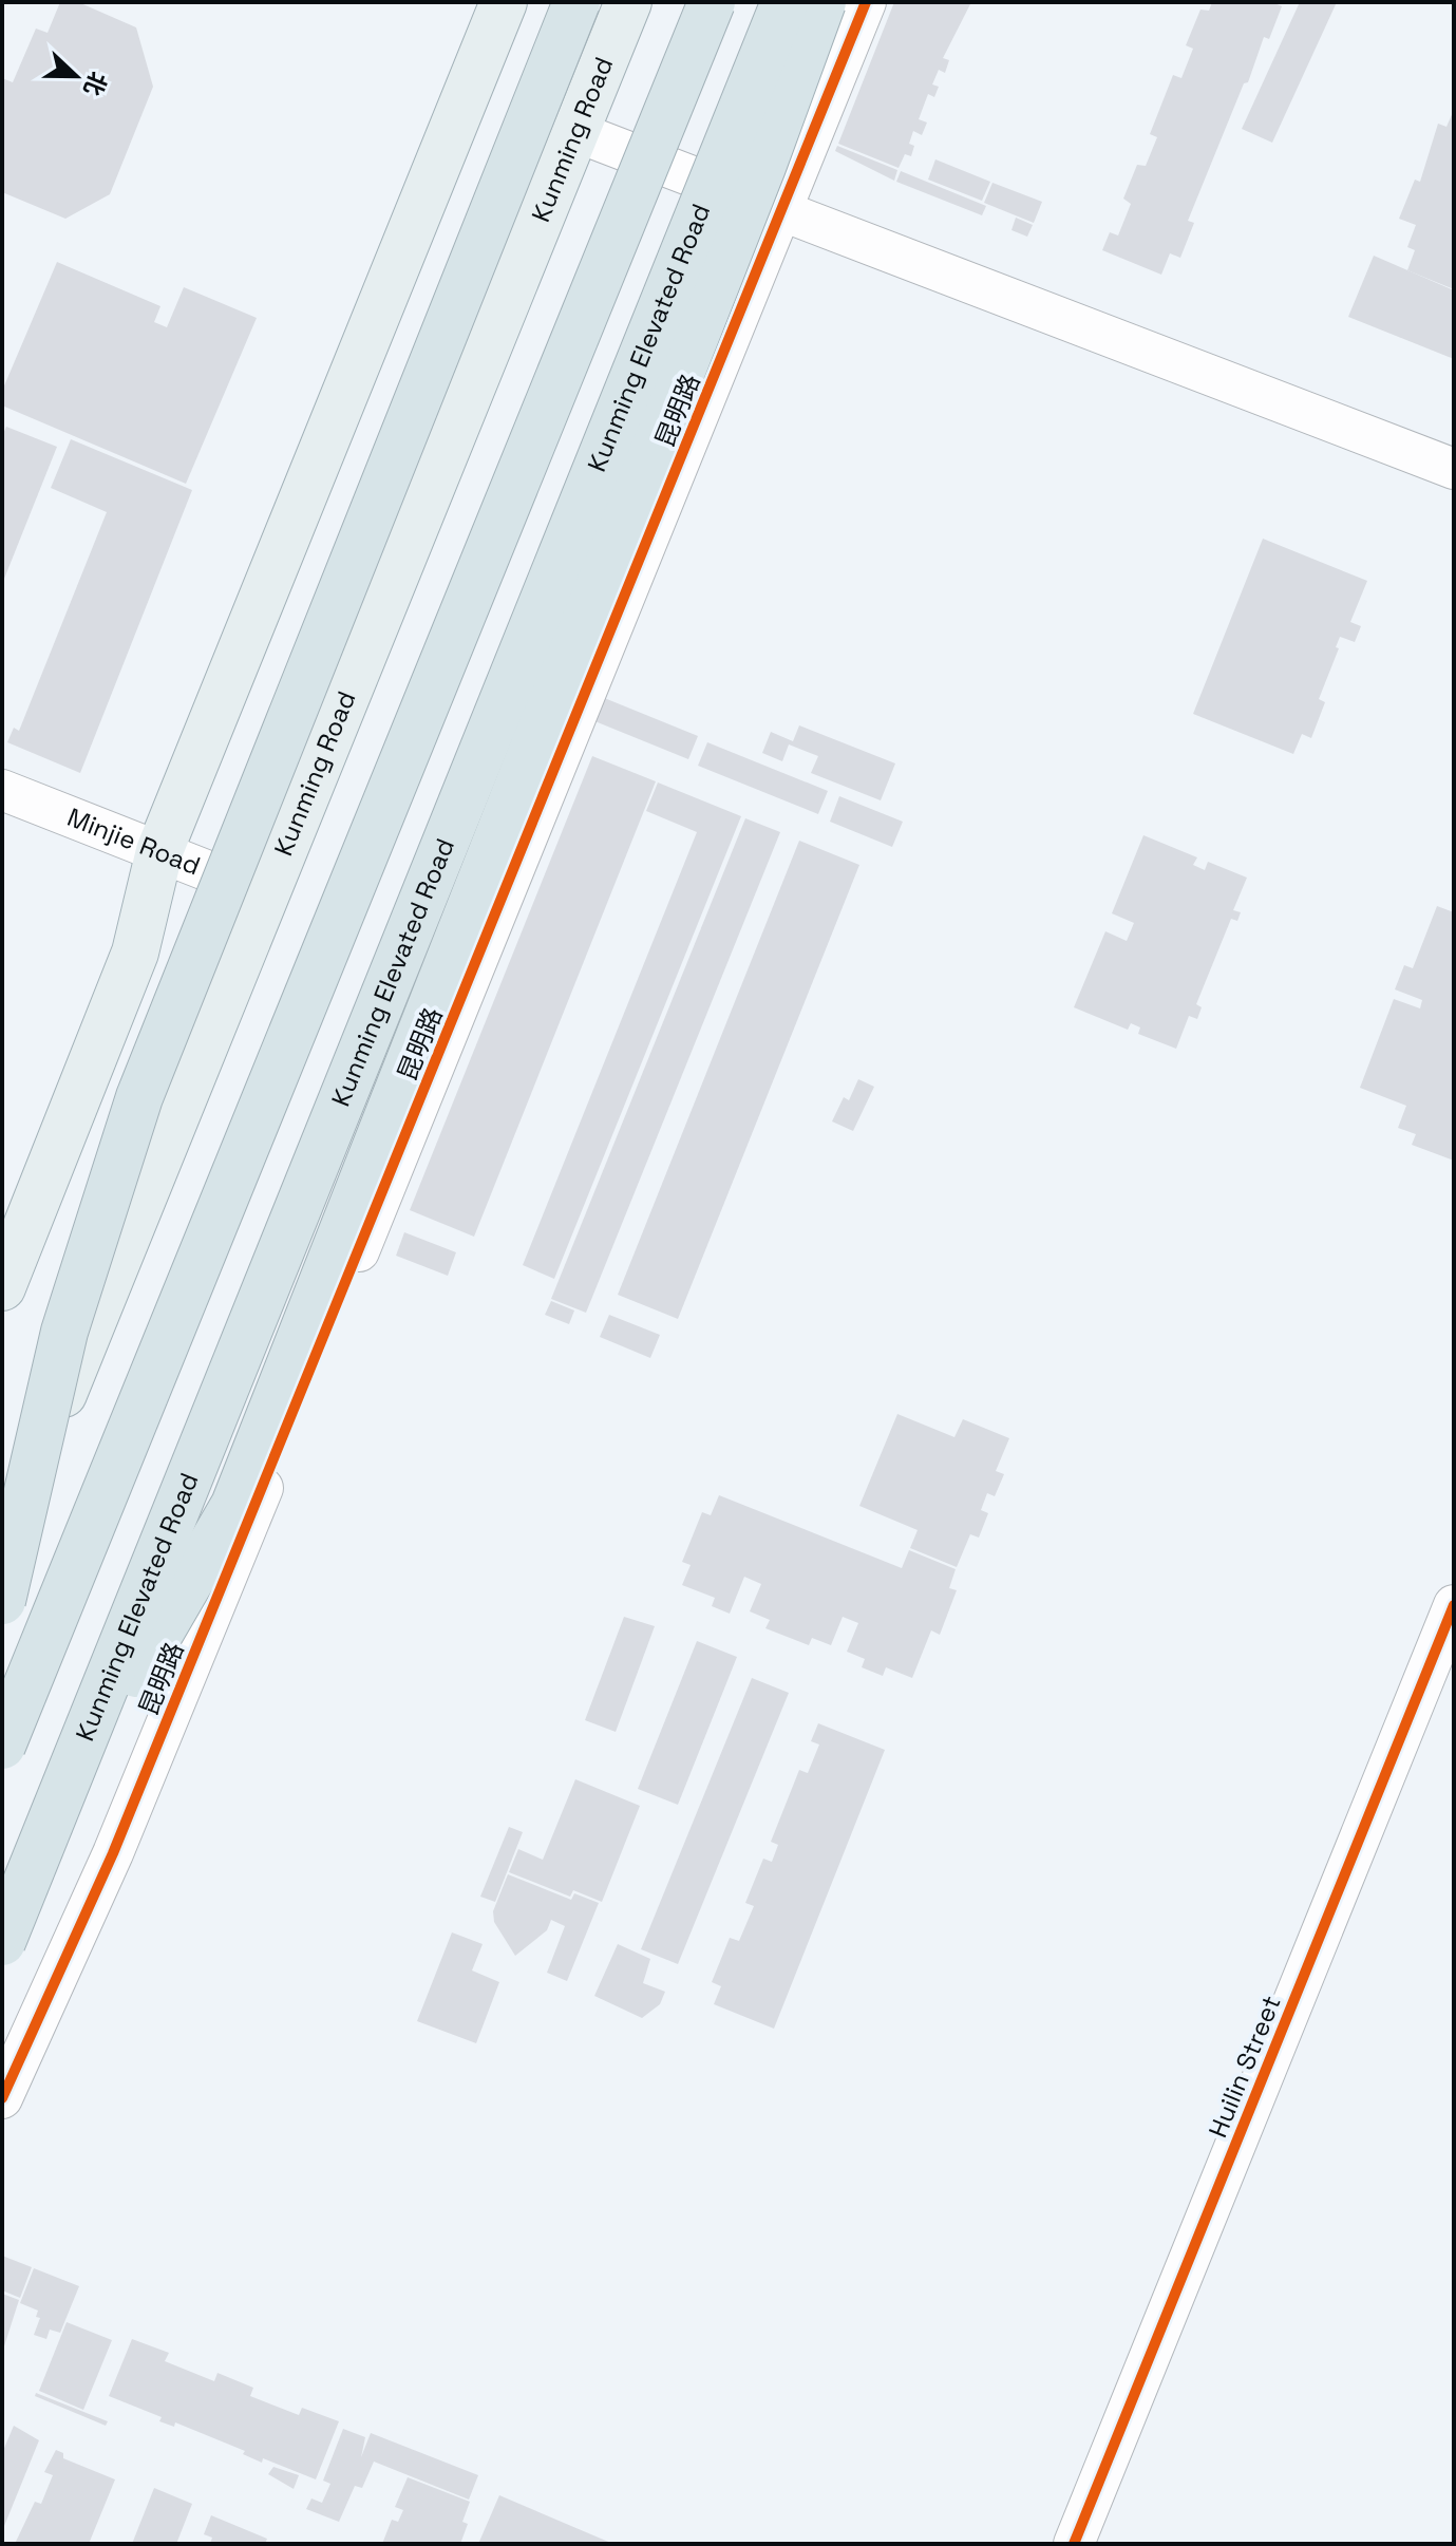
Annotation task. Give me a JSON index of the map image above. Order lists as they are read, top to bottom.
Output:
{
  "streets": {
    "highway": ["Kunming Elevated Road"],
    "main road": ["Kunming Road"],
    "street": ["昆明路", "Minjie Road", "Huilin Street"]
  },
  "crossings": [
    ["Kunming Road", "Minjie Road"]
  ],
  "north": "right"
}
